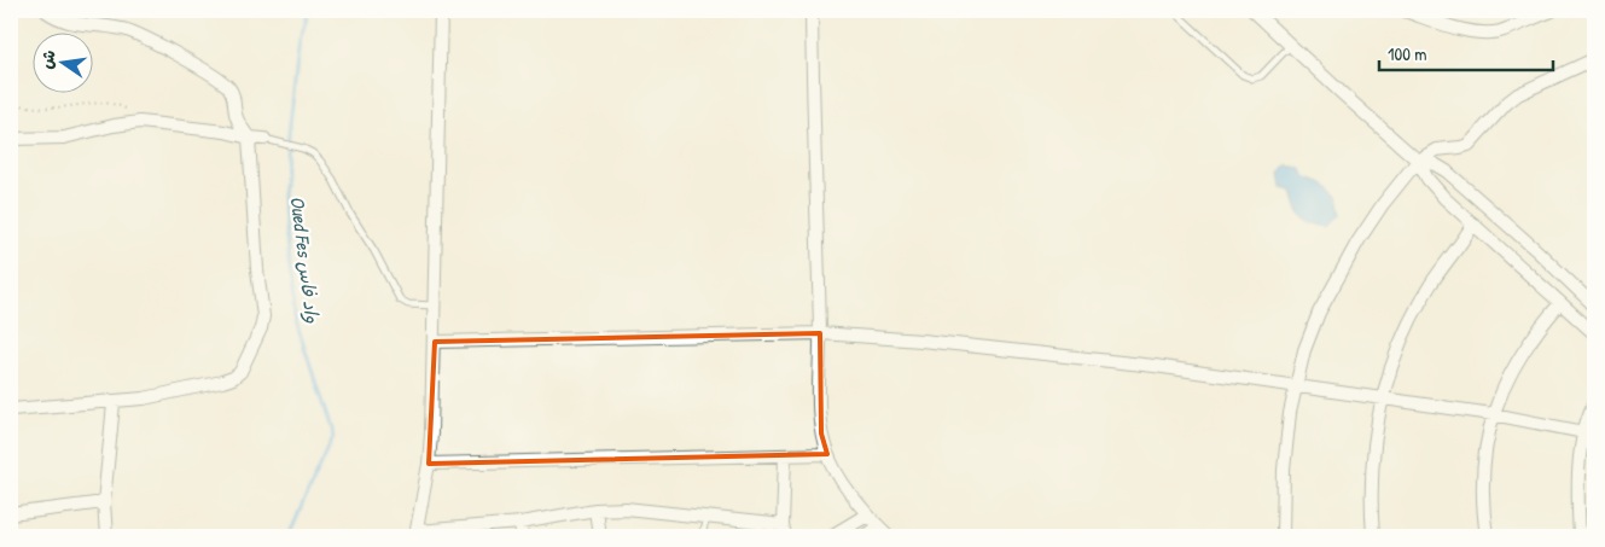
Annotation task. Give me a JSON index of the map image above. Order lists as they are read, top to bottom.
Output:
{
  "water": ["Oued Fes واد فاس"],
  "scale_bar": "100 m",
  "north": "left"
}
